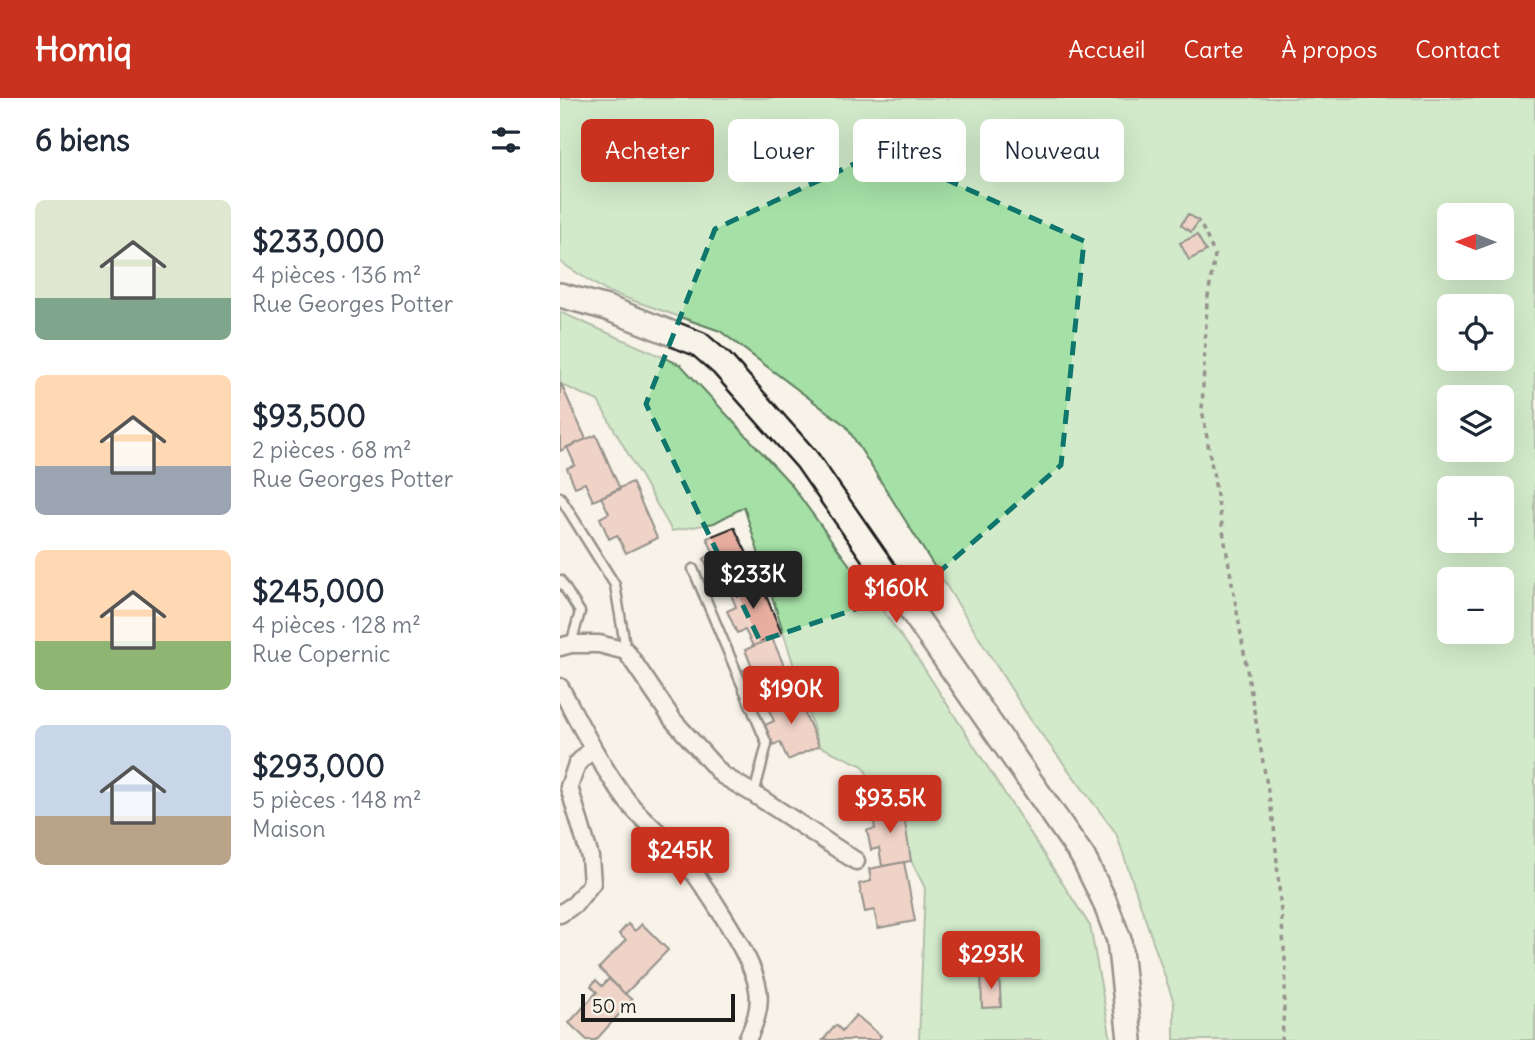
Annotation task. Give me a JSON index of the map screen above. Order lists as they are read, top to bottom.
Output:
{
  "scale_bar": "50 m",
  "north": "left",
  "page": {
    "header": "Homiq",
    "nav": [
      "Accueil",
      "Carte",
      "À propos",
      "Contact"
    ],
    "heading": "6 biens",
    "chip": [
      "Acheter",
      "Louer",
      "Filtres",
      "Nouveau"
    ],
    "list": [
      {
        "name": "$233,000",
        "note": "4 pièces · 136 m² · Rue Georges Potter"
      },
      {
        "name": "$93,500",
        "note": "2 pièces · 68 m² · Rue Georges Potter"
      },
      {
        "name": "$245,000",
        "note": "4 pièces · 128 m² · Rue Copernic"
      },
      {
        "name": "$293,000",
        "note": "5 pièces · 148 m² · Maison"
      }
    ],
    "map_buttons": ["+", "−"],
    "price": [
      "$233K",
      "$160K",
      "$190K",
      "$93.5K",
      "$245K",
      "$293K"
    ],
    "scale": "50 m"
  }
}
